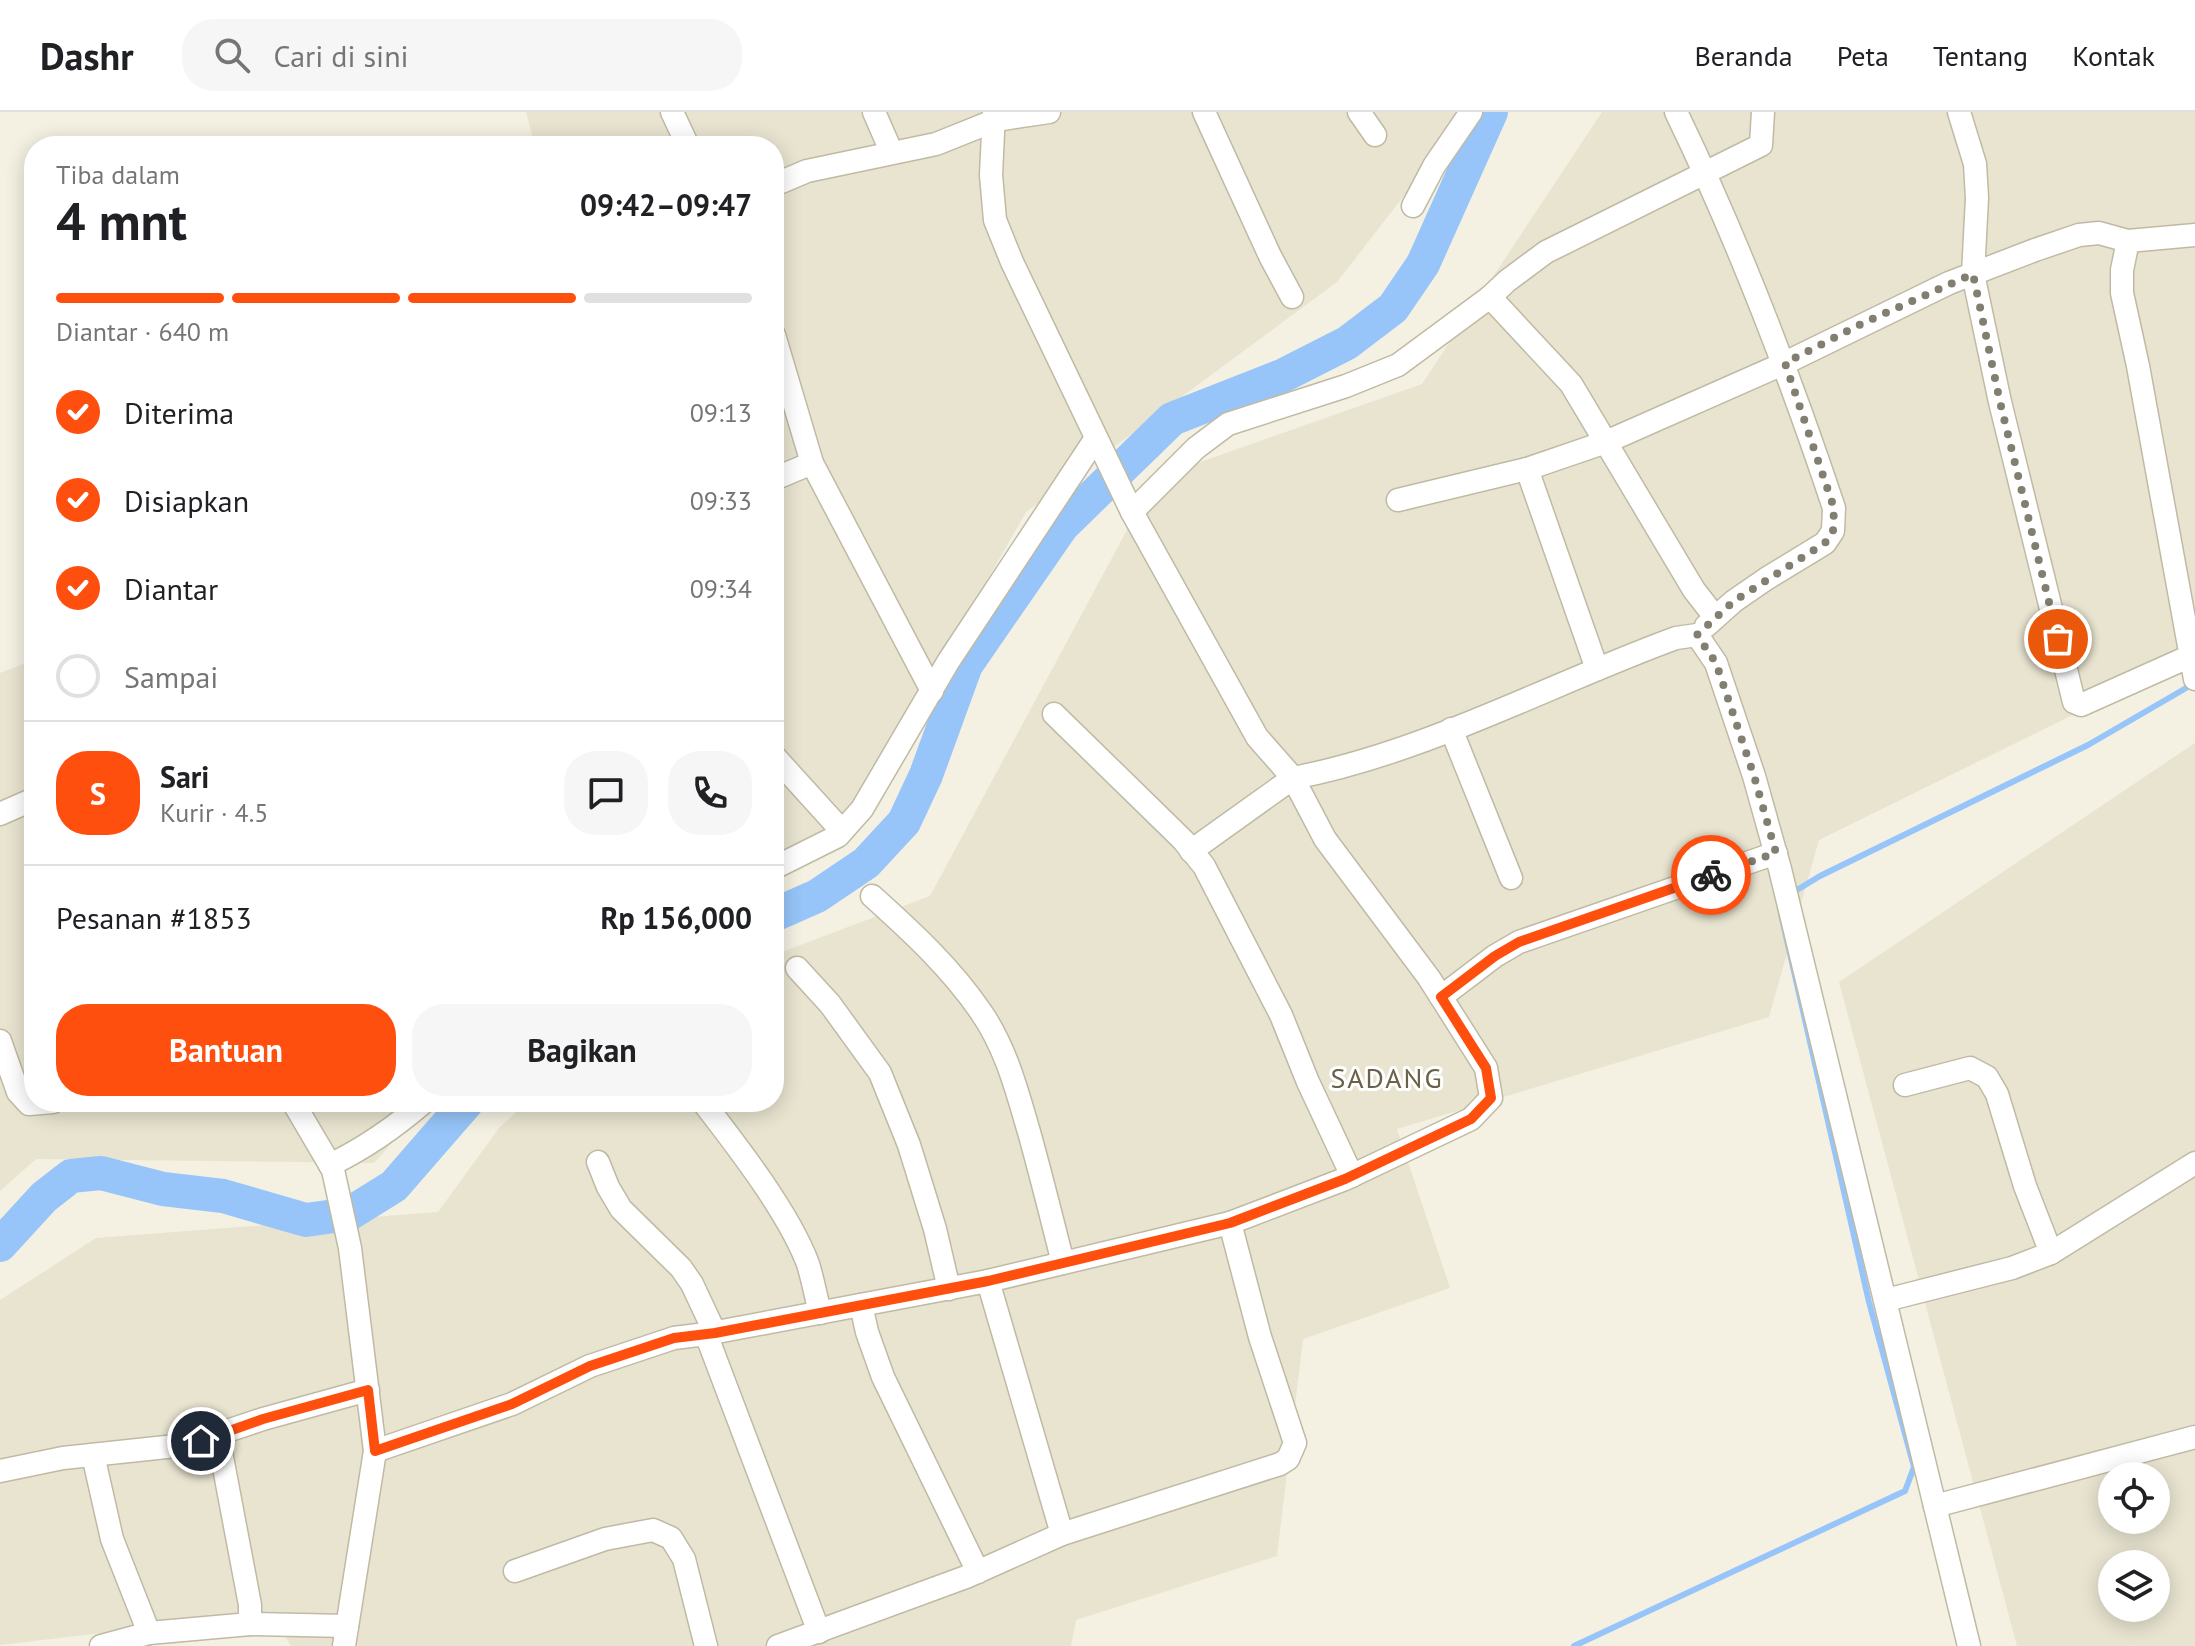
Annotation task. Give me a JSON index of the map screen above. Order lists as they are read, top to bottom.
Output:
{
  "districts": ["SADANG"],
  "page": {
    "header": "Dashr",
    "search": "Cari di sini",
    "nav": [
      "Beranda",
      "Peta",
      "Tentang",
      "Kontak"
    ],
    "heading": ["4 mnt", "Tiba dalam", "09:42–09:47"],
    "panel": [
      "Sari",
      "Kurir · 4.5",
      "Pesanan #1853",
      "Rp 156,000"
    ],
    "bar": "Diantar · 640 m",
    "list": [
      ["Diterima", "09:13"],
      ["Disiapkan", "09:33"],
      ["Diantar", "09:34"],
      "Sampai"
    ],
    "round": "S",
    "buttons": ["Bantuan", "Bagikan"]
  }
}
